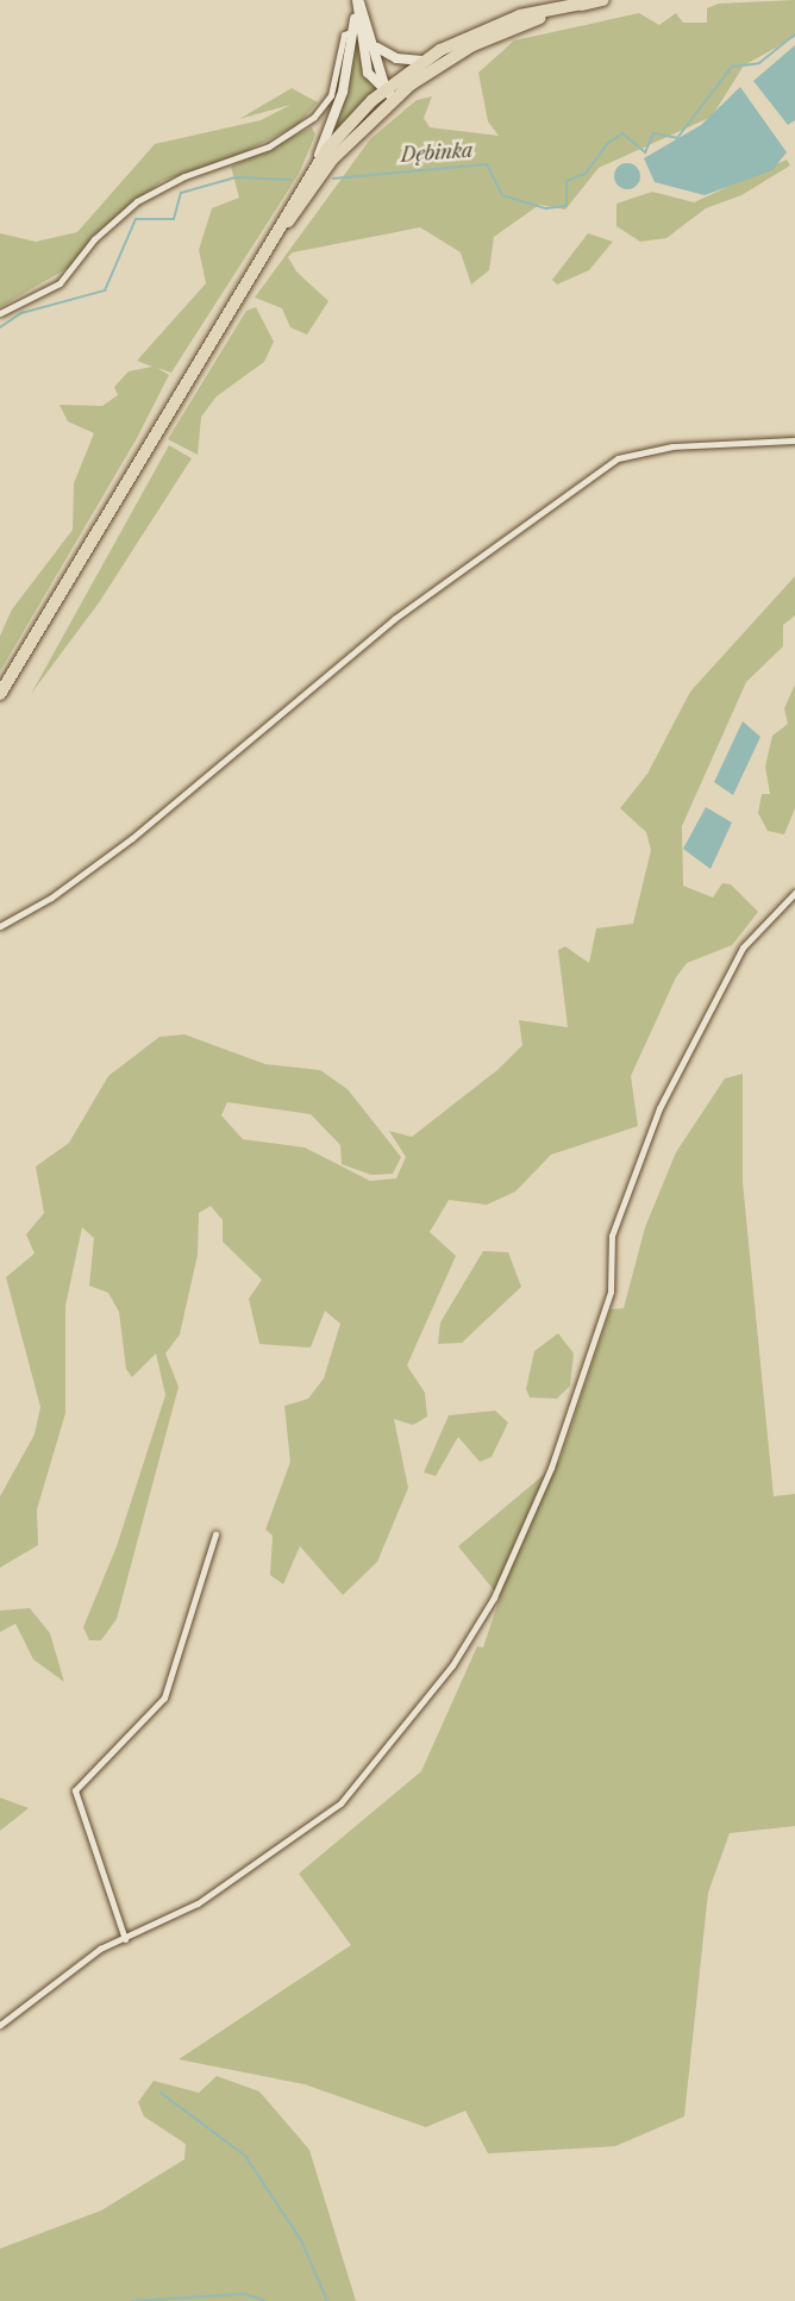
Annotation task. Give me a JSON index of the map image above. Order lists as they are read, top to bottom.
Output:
{
  "water": ["Dębinka"]
}
